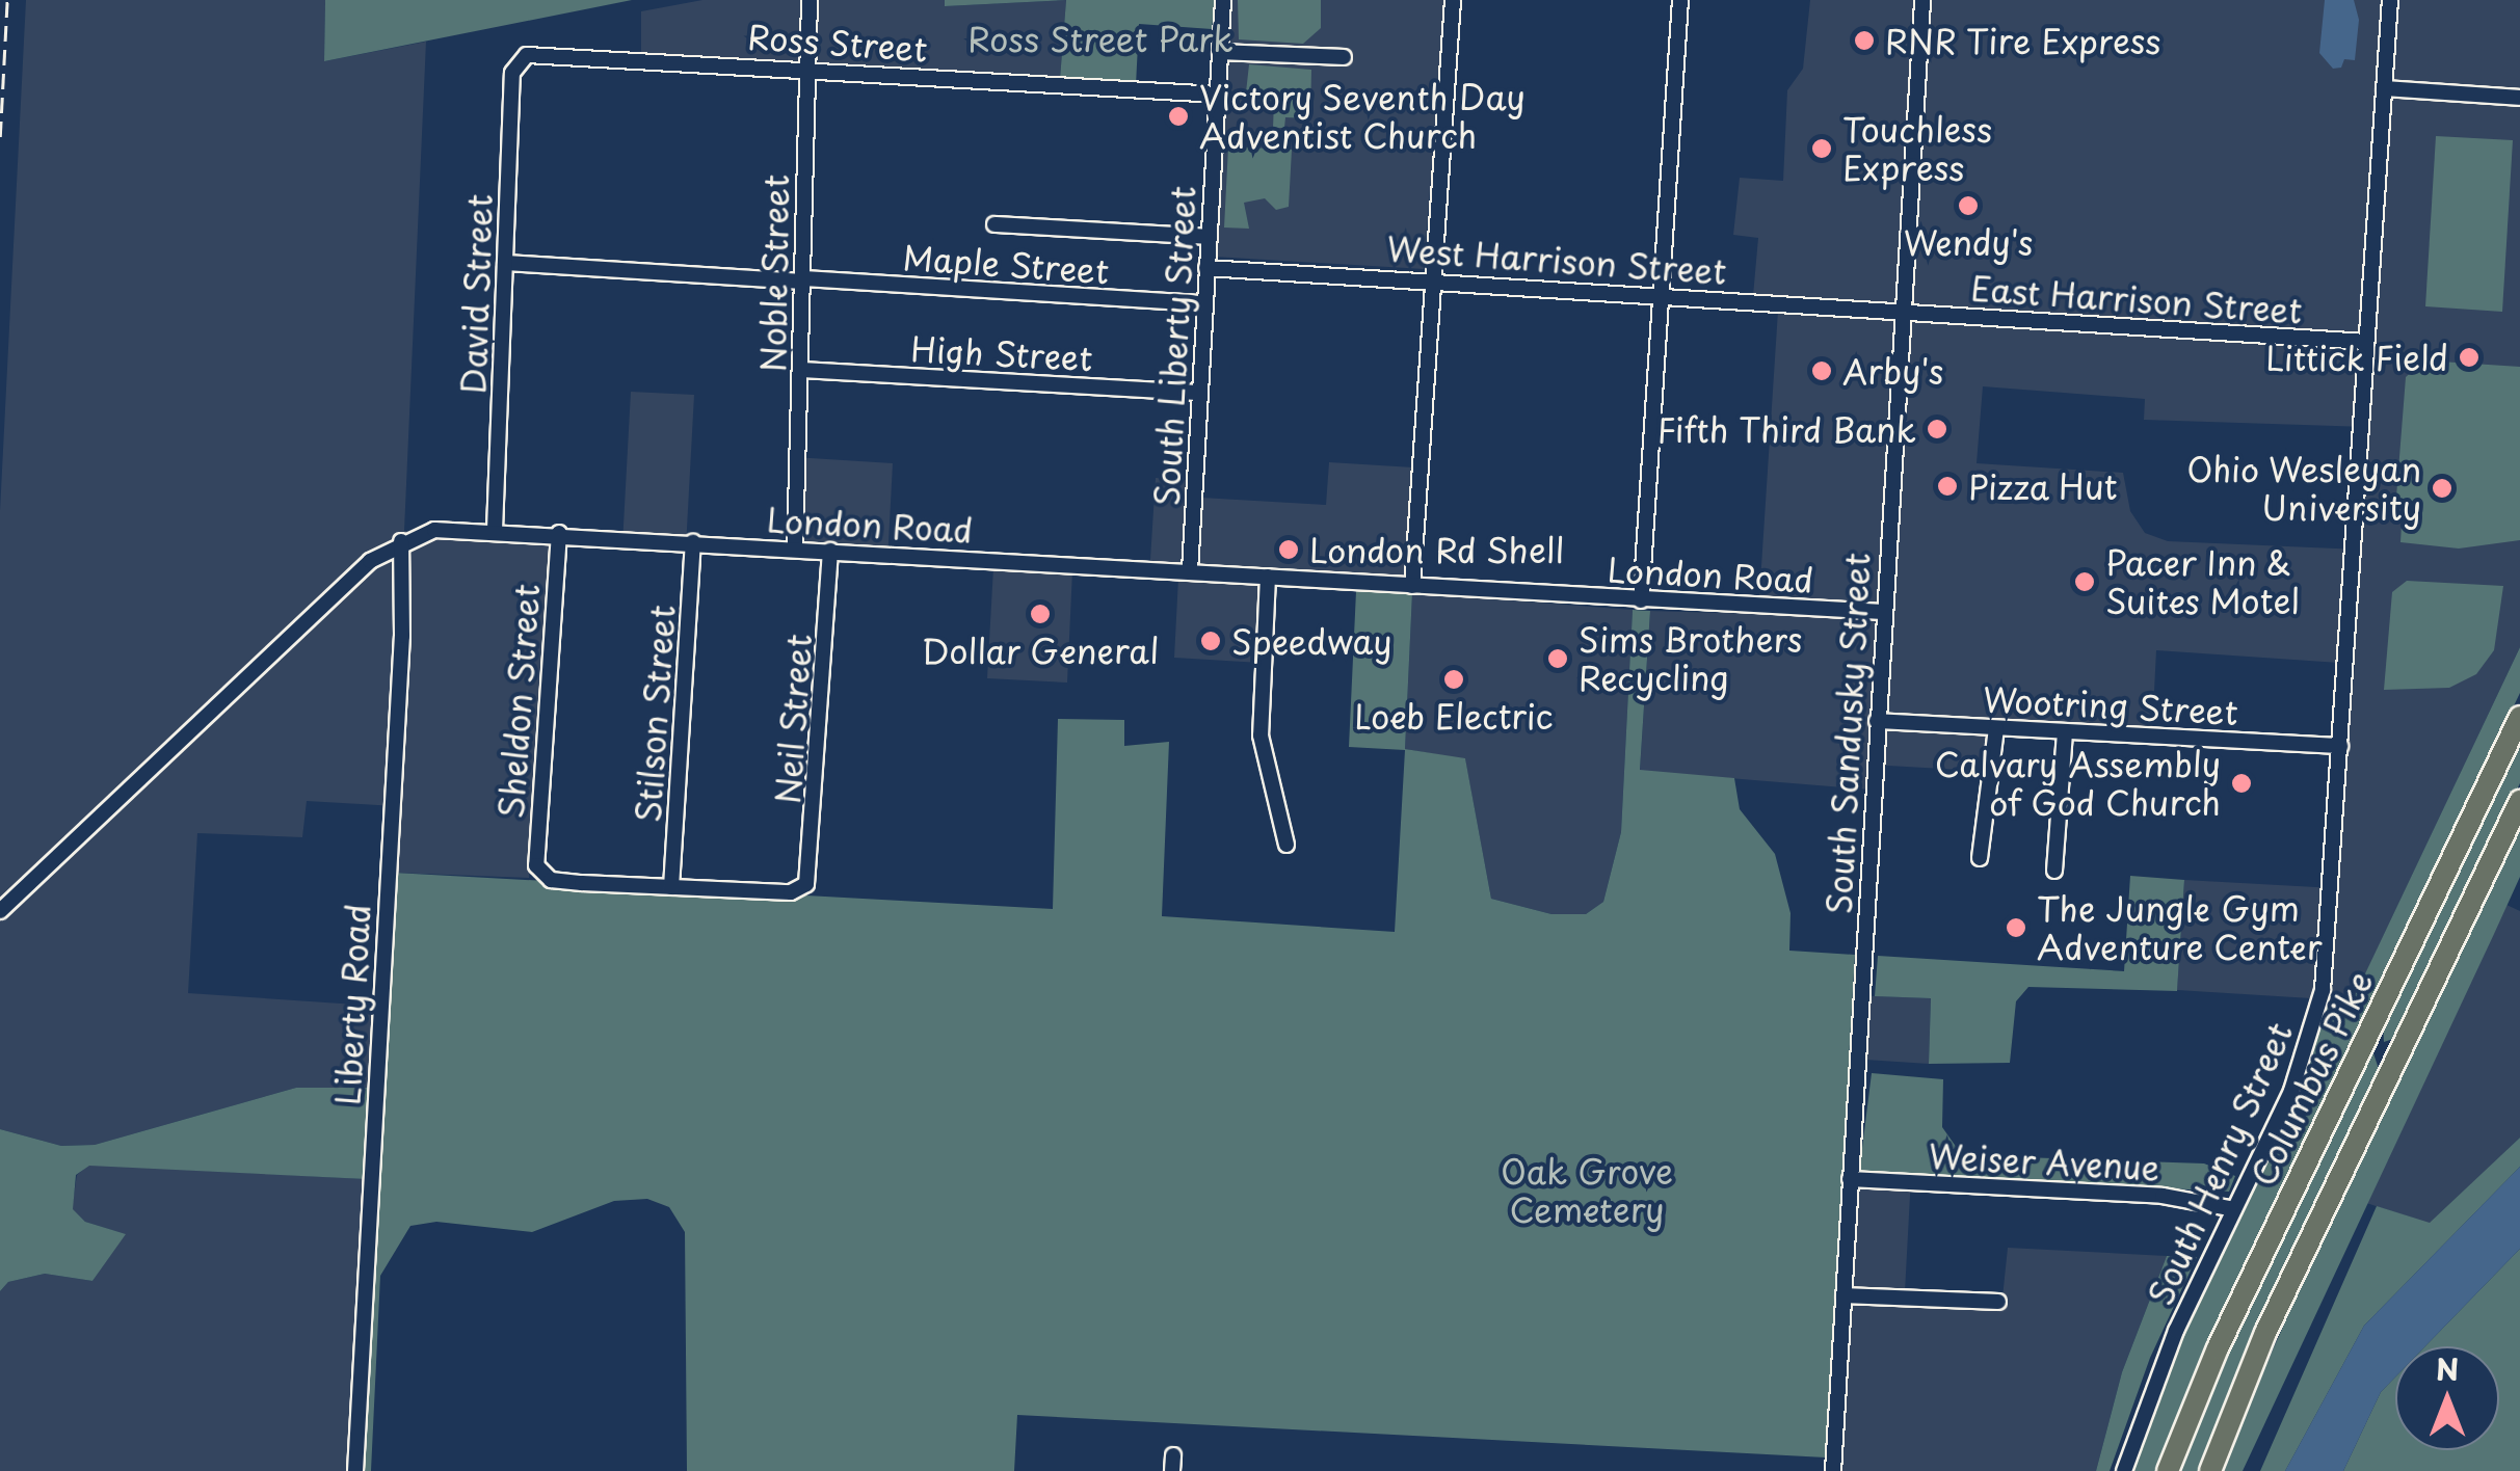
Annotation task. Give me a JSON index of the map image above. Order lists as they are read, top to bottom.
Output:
{
  "streets": {
    "highway": ["Columbus Pike"],
    "street": [
      "Ross Street",
      "West Harrison Street",
      "Maple Street",
      "Noble Street",
      "David Street",
      "East Harrison Street",
      "South Liberty Street",
      "High Street",
      "London Road",
      "Sheldon Street",
      "Wootring Street",
      "Stilson Street",
      "Neil Street",
      "South Sandusky Street",
      "Liberty Road",
      "Weiser Avenue",
      "South Henry Street"
    ]
  },
  "crossings": [
    ["Ross Street", "Noble Street"],
    ["Ross Street", "David Street"],
    ["Ross Street", "South Liberty Street"],
    ["West Harrison Street", "East Harrison Street"],
    ["West Harrison Street", "South Liberty Street"],
    ["West Harrison Street", "South Sandusky Street"],
    ["Maple Street", "Noble Street"],
    ["Maple Street", "David Street"],
    ["Maple Street", "South Liberty Street"],
    ["Noble Street", "High Street"],
    ["Noble Street", "London Road"],
    ["David Street", "London Road"],
    ["East Harrison Street", "South Sandusky Street"],
    ["East Harrison Street", "South Henry Street"],
    ["South Liberty Street", "High Street"],
    ["South Liberty Street", "London Road"],
    ["London Road", "Sheldon Street"],
    ["London Road", "Stilson Street"],
    ["London Road", "Neil Street"],
    ["London Road", "South Sandusky Street"],
    ["London Road", "Liberty Road"],
    ["Sheldon Street", "Stilson Street"],
    ["Sheldon Street", "Neil Street"],
    ["Wootring Street", "South Sandusky Street"],
    ["Wootring Street", "South Henry Street"],
    ["Stilson Street", "Neil Street"],
    ["South Sandusky Street", "Weiser Avenue"],
    ["Weiser Avenue", "South Henry Street"]
  ],
  "parks": ["Ross Street Park", "Oak Grove Cemetery"],
  "places": [
    "RNR Tire Express",
    "Victory Seventh Day Adventist Church",
    "Touchless Express",
    "Wendy's",
    "Littick Field",
    "Arby's",
    "Fifth Third Bank",
    "Pizza Hut",
    "Ohio Wesleyan University",
    "London Rd Shell",
    "Pacer Inn & Suites Motel",
    "Dollar General",
    "Speedway",
    "Sims Brothers Recycling",
    "Loeb Electric",
    "Calvary Assembly of God Church",
    "The Jungle Gym Adventure Center"
  ],
  "north": "top"
}
